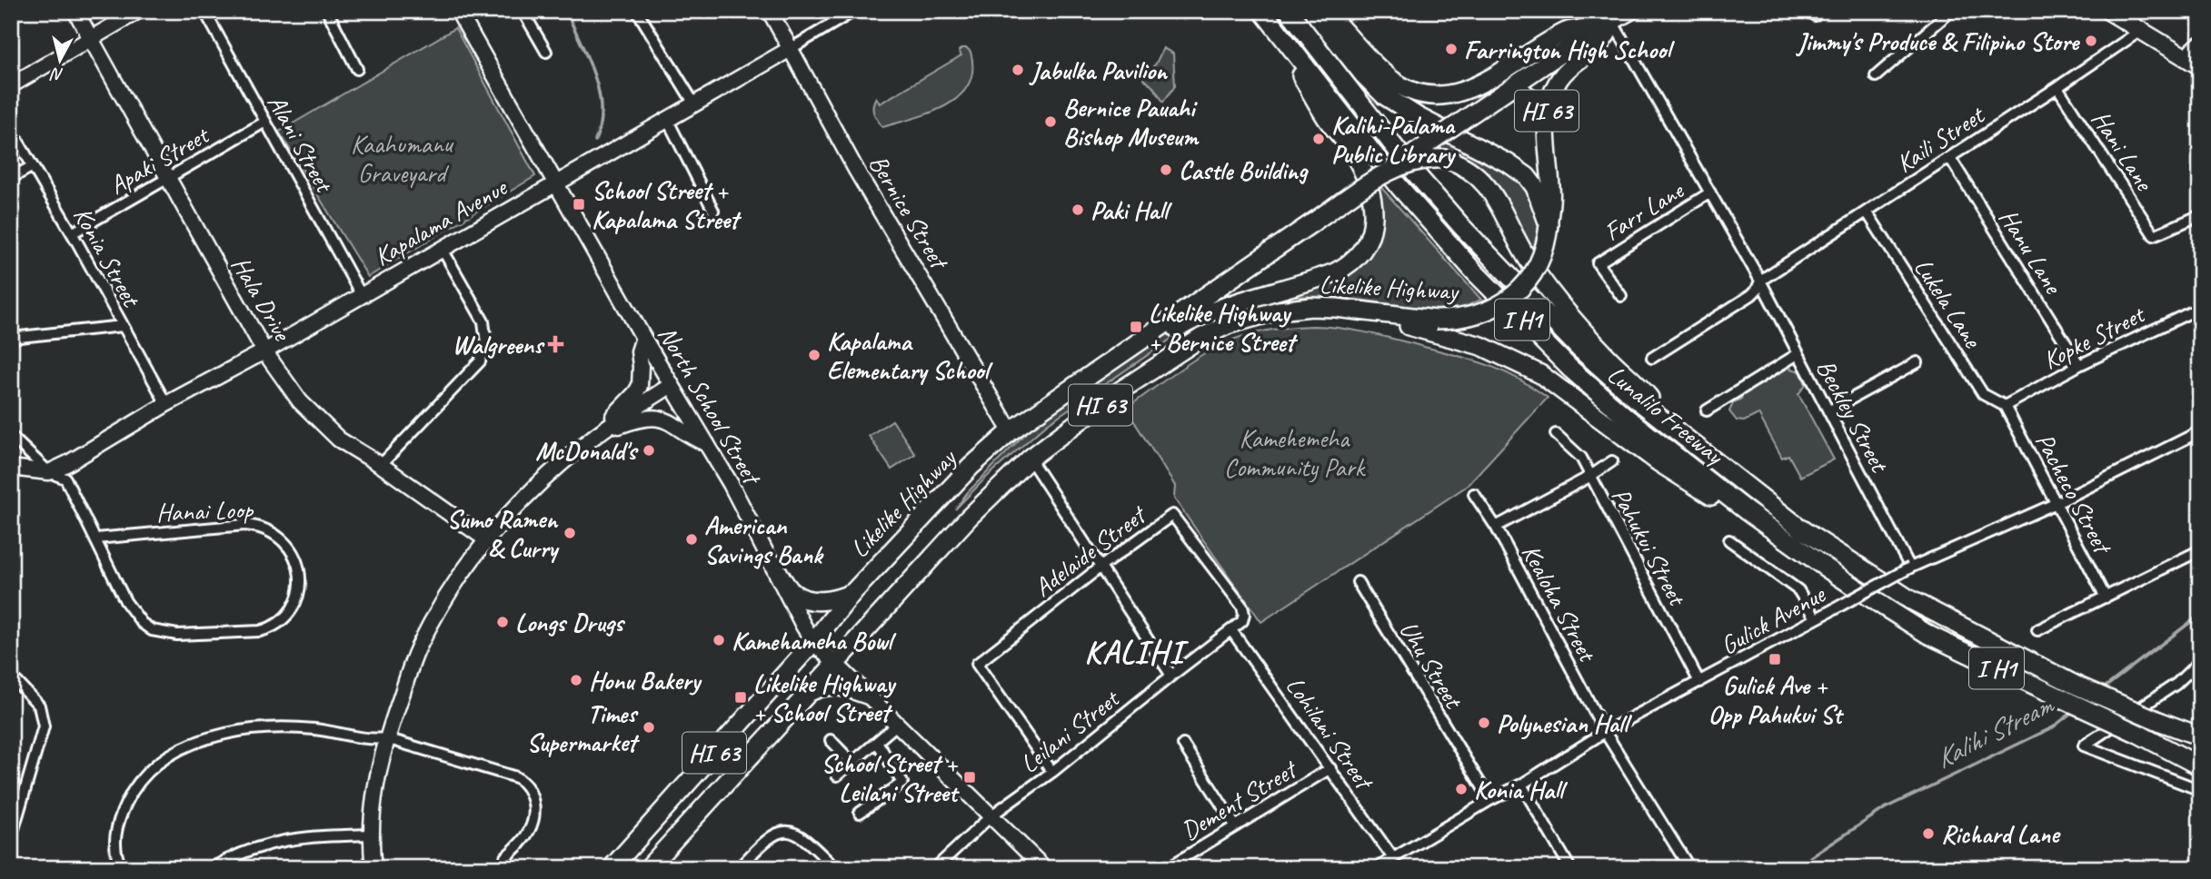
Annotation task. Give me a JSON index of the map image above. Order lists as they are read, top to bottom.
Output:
{
  "streets": {
    "highway": [
      "HI 63",
      "Likelike Highway",
      "I H1",
      "Lunalilo Freeway"
    ],
    "street": [
      "Kaili Street",
      "Alani Street",
      "Hani Lane",
      "Apaki Street",
      "Bernice Street",
      "Farr Lane",
      "Kapalama Avenue",
      "Hanu Lane",
      "Konia Street",
      "Hala Drive",
      "Lukela Lane",
      "Kopke Street",
      "North School Street",
      "Beckley Street",
      "Pacheco Street",
      "Hanai Loop",
      "Pahukui Street",
      "Adelaide Street",
      "Kealoha Street",
      "Gulick Avenue",
      "Uhu Street",
      "Leilani Street",
      "Lohilani Street",
      "Dement Street"
    ]
  },
  "crossings": [
    ["HI 63", "Likelike Highway"],
    ["HI 63", "Beckley Street"],
    ["Kaili Street", "Hani Lane"],
    ["Kaili Street", "Hanu Lane"],
    ["Kaili Street", "Lukela Lane"],
    ["Kaili Street", "Beckley Street"],
    ["Alani Street", "Apaki Street"],
    ["Alani Street", "Kapalama Avenue"],
    ["Apaki Street", "Konia Street"],
    ["Apaki Street", "Hala Drive"],
    ["Bernice Street", "Kapalama Avenue"],
    ["Bernice Street", "Likelike Highway"],
    ["Farr Lane", "Beckley Street"],
    ["Kapalama Avenue", "Konia Street"],
    ["Kapalama Avenue", "Hala Drive"],
    ["Kapalama Avenue", "North School Street"],
    ["Kapalama Avenue", "Hanai Loop"],
    ["Hanu Lane", "Kopke Street"],
    ["Likelike Highway", "North School Street"],
    ["Likelike Highway", "Beckley Street"],
    ["Lukela Lane", "Kopke Street"],
    ["Lukela Lane", "Pacheco Street"],
    ["I H1", "Lunalilo Freeway"],
    ["Kopke Street", "Pacheco Street"],
    ["North School Street", "Leilani Street"],
    ["Beckley Street", "Gulick Avenue"],
    ["Pacheco Street", "Gulick Avenue"],
    ["Pahukui Street", "Gulick Avenue"],
    ["Adelaide Street", "Leilani Street"],
    ["Adelaide Street", "Lohilani Street"],
    ["Kealoha Street", "Gulick Avenue"],
    ["Gulick Avenue", "Uhu Street"],
    ["Gulick Avenue", "Lohilani Street"],
    ["Leilani Street", "Lohilani Street"],
    ["Lohilani Street", "Dement Street"]
  ],
  "districts": ["KALIHI"],
  "water": ["Kalihi Stream"],
  "parks": ["Kaahumanu Graveyard", "Kamehemeha Community Park"],
  "places": {
    "other": [
      "Jimmy's Produce & Filipino Store",
      "Farrington High School",
      "Jabulka Pavilion",
      "Bernice Pauahi Bishop Museum",
      "Kalihi-Pālama Public Library",
      "Castle Building",
      "Paki Hall",
      "Kapalama Elementary School",
      "McDonald's",
      "Sumo Ramen & Curry",
      "American Savings Bank",
      "Longs Drugs",
      "Kamehameha Bowl",
      "Honu Bakery",
      "Polynesian Hall",
      "Times Supermarket",
      "Konia Hall",
      "Richard Lane"
    ],
    "transit": [
      "School Street + Kapalama Street",
      "Likelike Highway + Bernice Street",
      "Gulick Ave + Opp Pahukui St",
      "Likelike Highway + School Street",
      "School Street + Leilani Street"
    ],
    "health": ["Walgreens"]
  },
  "north": "bottom"
}
